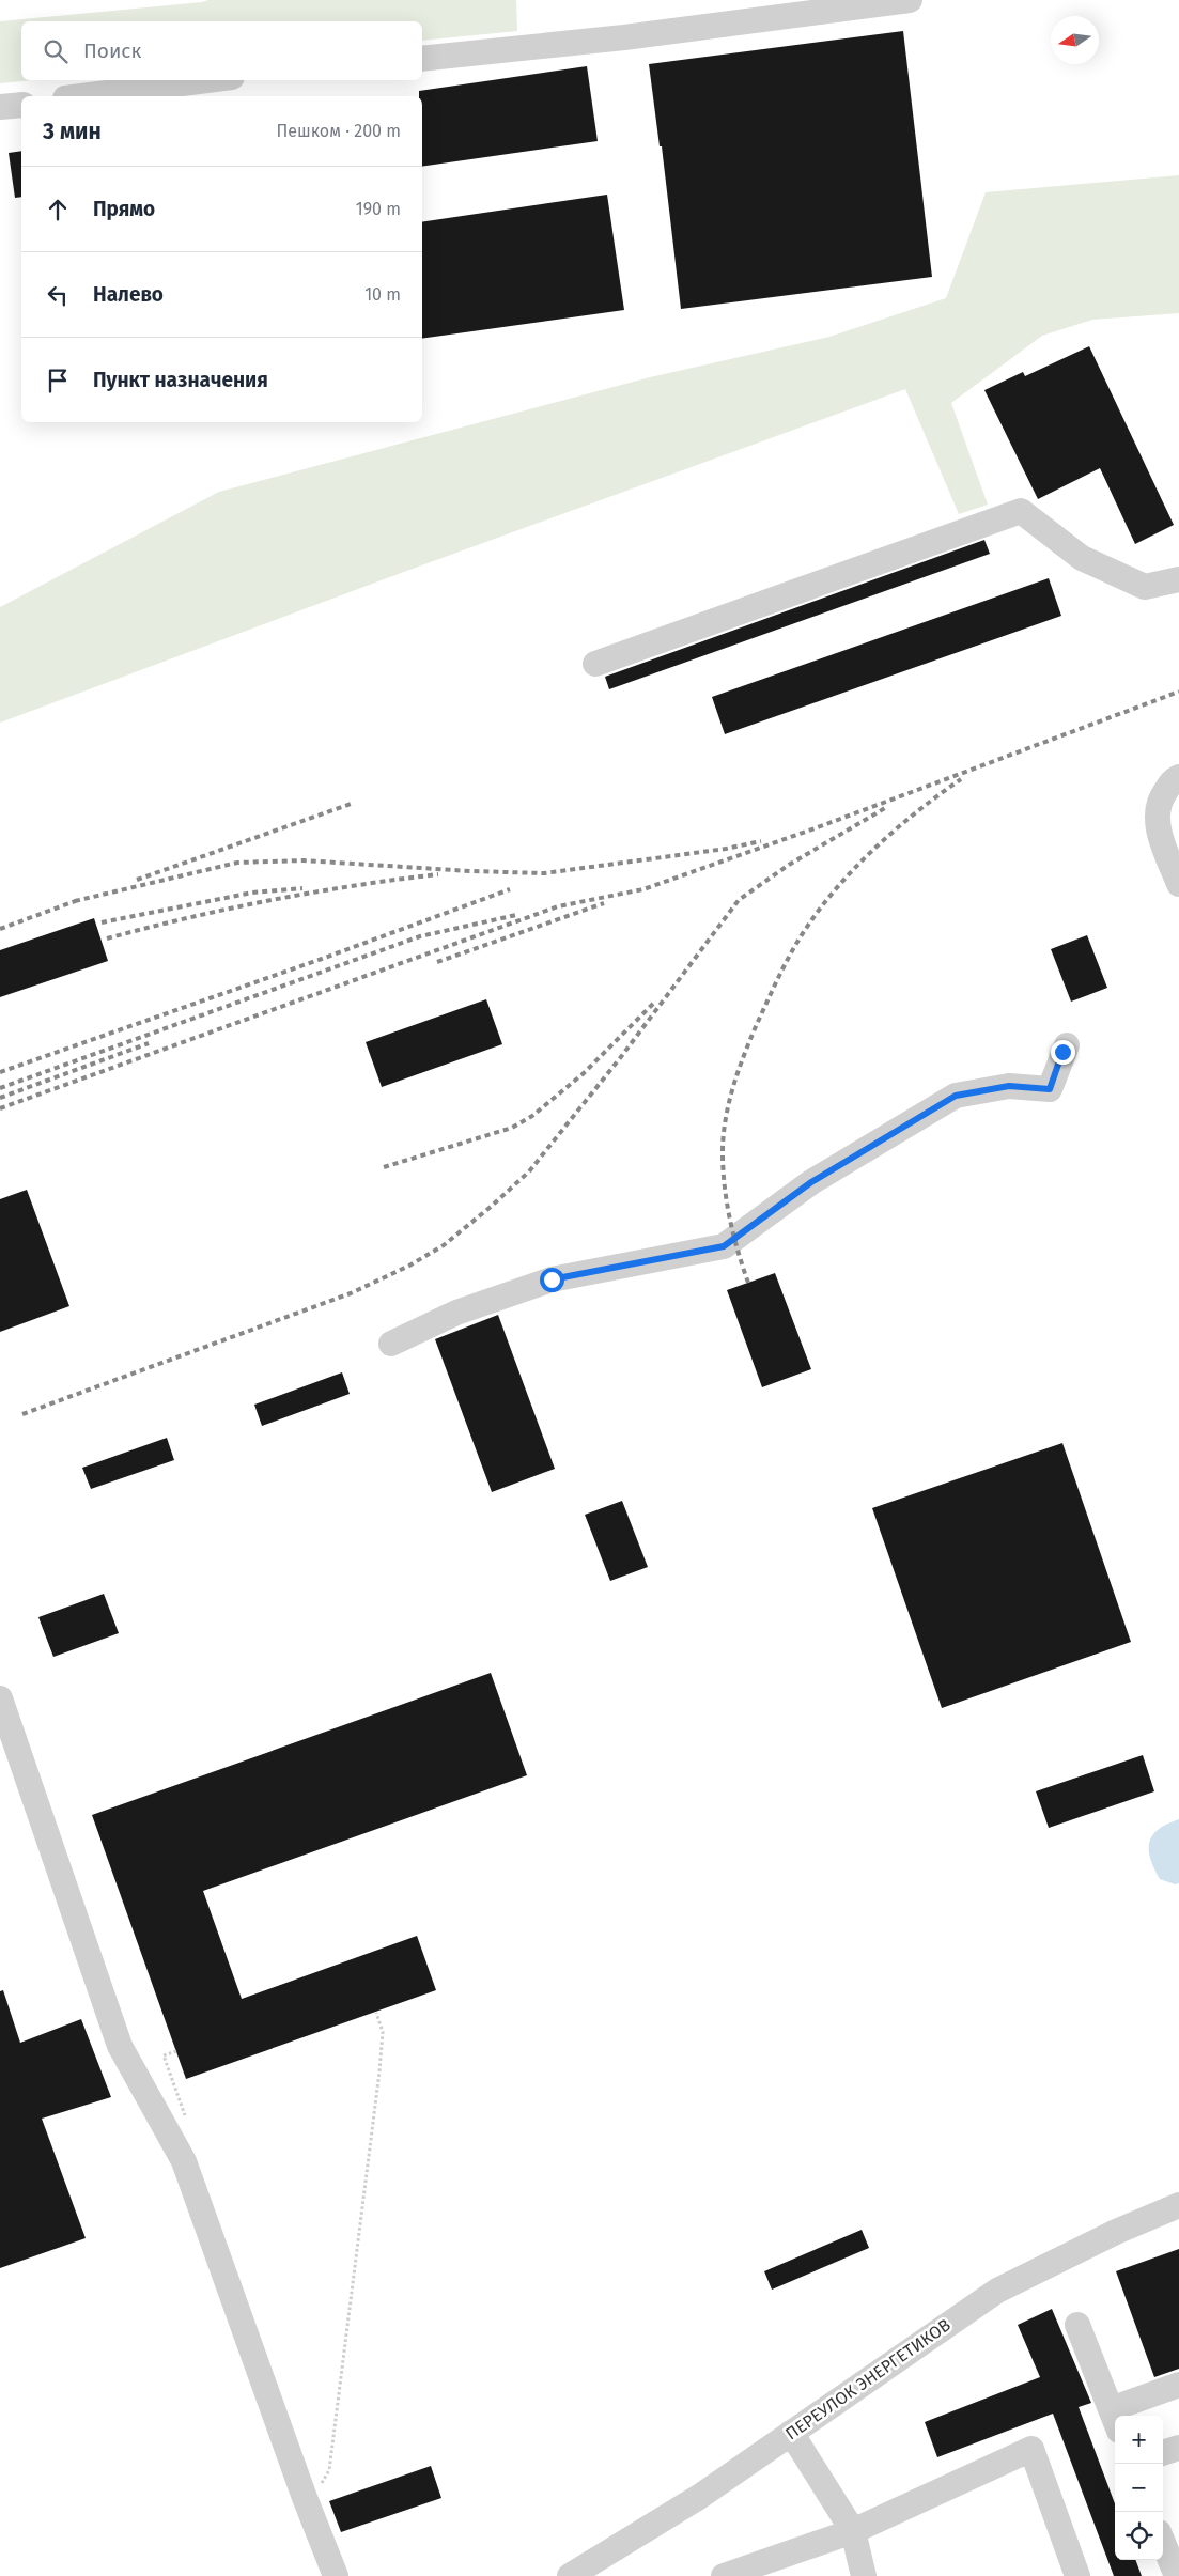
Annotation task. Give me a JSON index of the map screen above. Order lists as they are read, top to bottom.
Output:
{
  "streets": {
    "street": ["ПЕРЕУЛОК ЭНЕРГЕТИКОВ"]
  },
  "north": "left",
  "page": {
    "search": "Поиск",
    "heading": ["3 мин", "Пешком · 200 m"],
    "list": [
      ["Прямо", "190 m"],
      ["Налево", "10 m"],
      "Пункт назначения"
    ],
    "map_buttons": ["+", "−"]
  }
}
